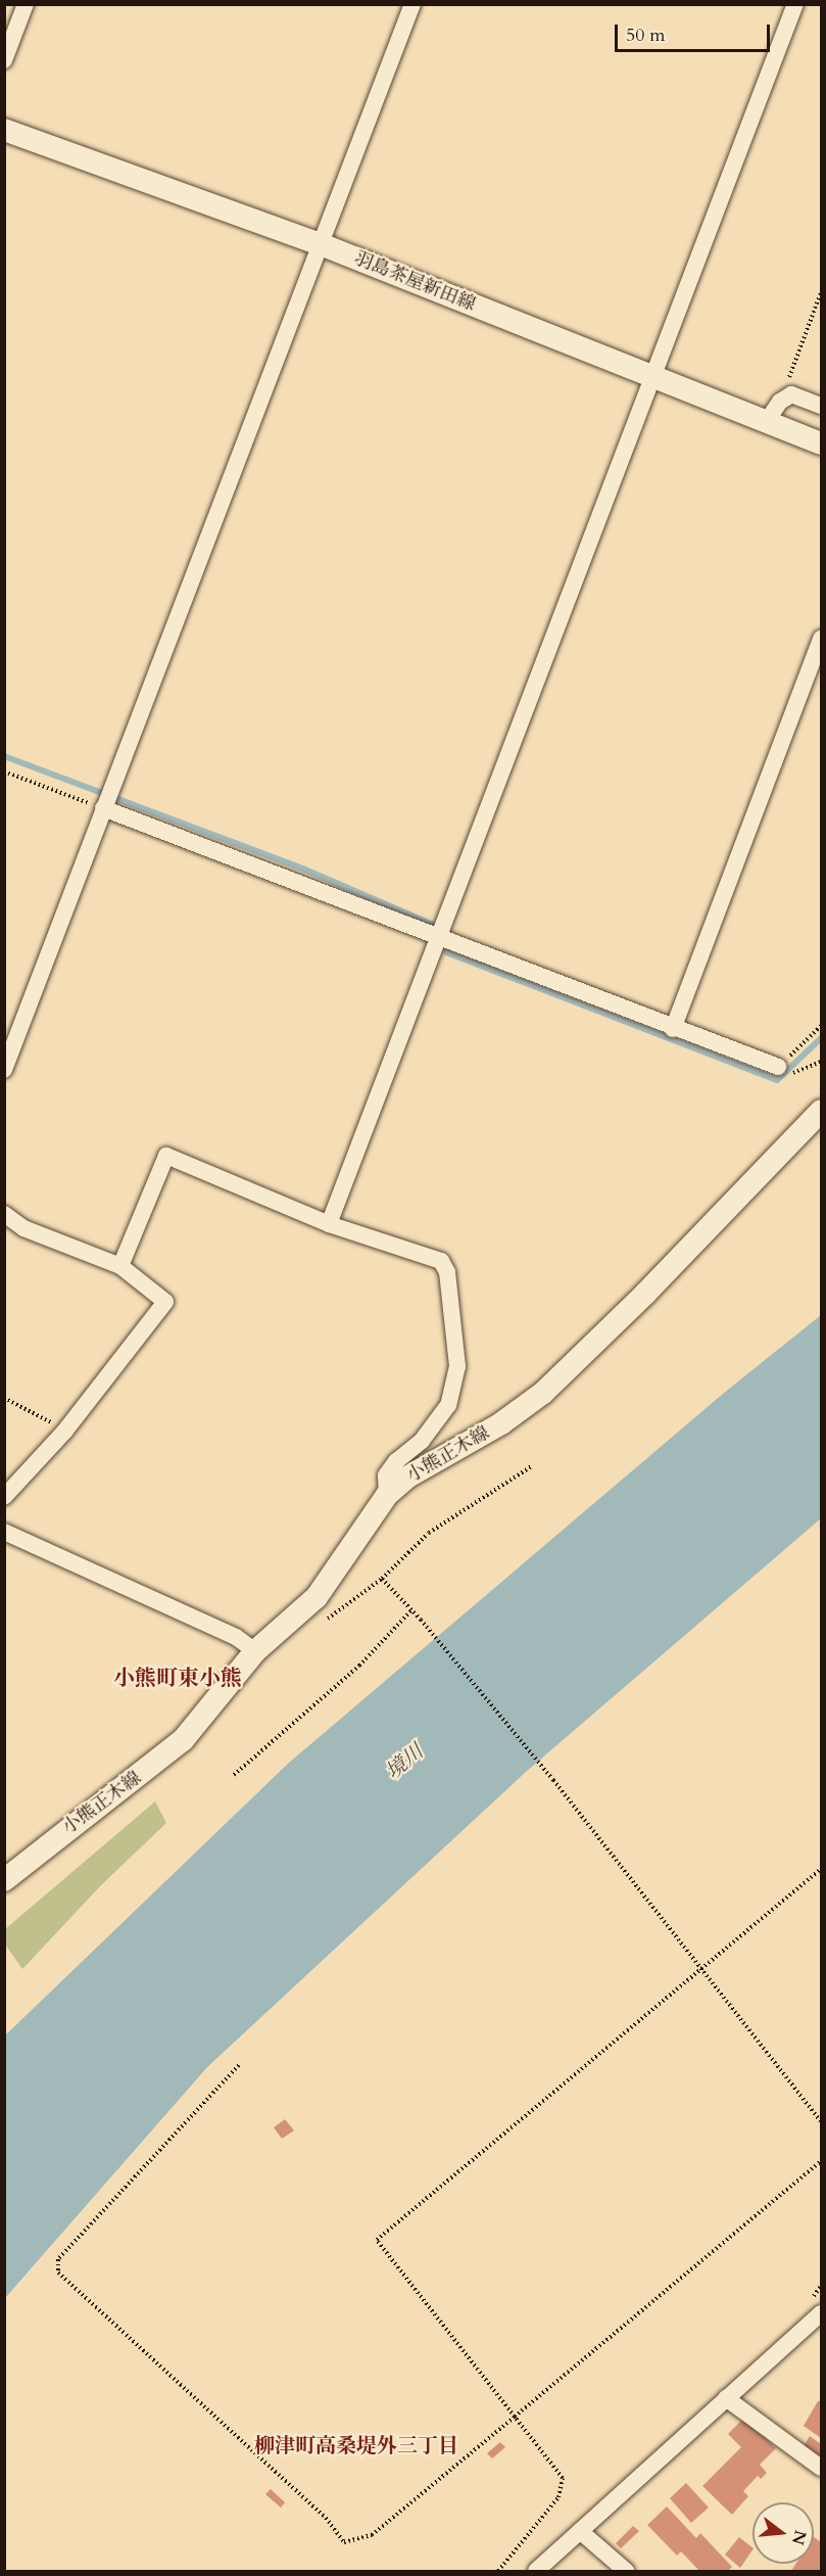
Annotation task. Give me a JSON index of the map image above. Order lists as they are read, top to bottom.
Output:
{
  "streets": {
    "main road": ["羽島茶屋新田線", "小熊正木線"]
  },
  "districts": ["小熊町東小熊", "柳津町高桑堤外三丁目"],
  "water": ["境川"],
  "scale_bar": "50 m",
  "north": "right"
}
